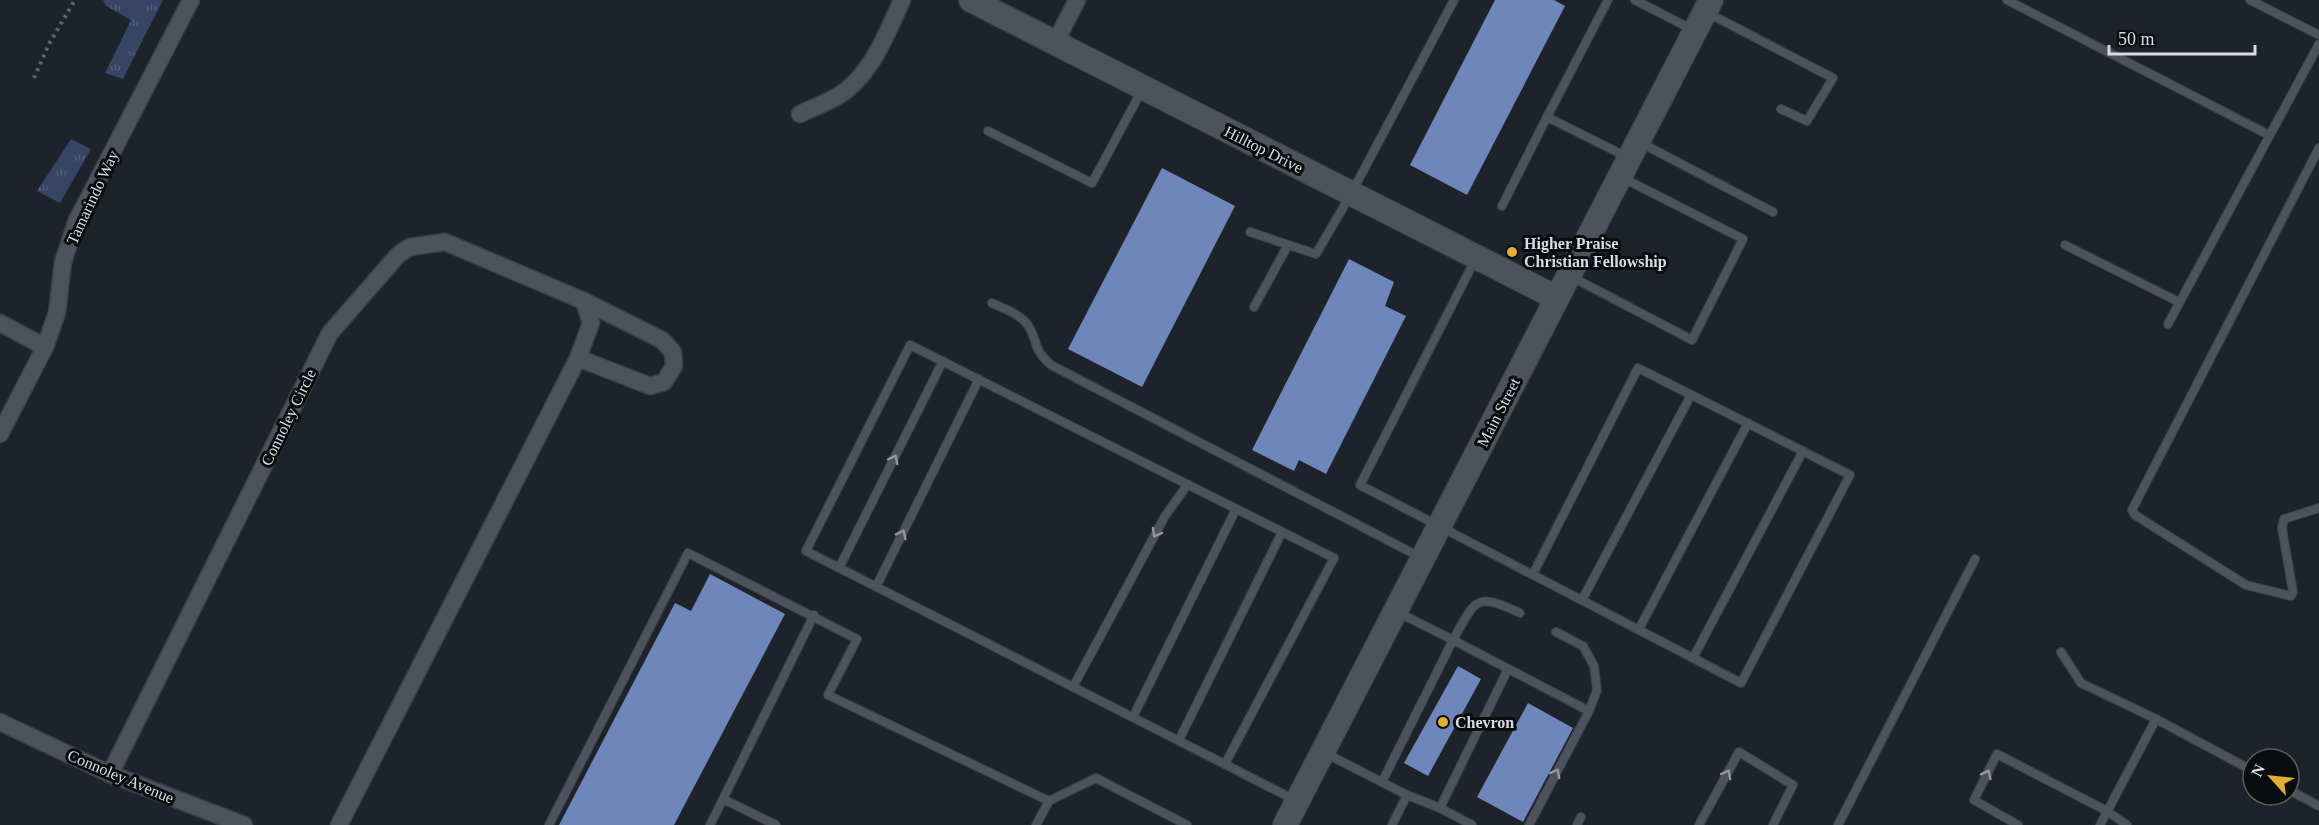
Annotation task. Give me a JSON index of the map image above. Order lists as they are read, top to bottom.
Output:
{
  "streets": {
    "main road": ["Hilltop Drive", "Main Street"],
    "street": ["Tamarindo Way", "Connoley Circle", "Connoley Avenue"]
  },
  "crossings": [
    ["Hilltop Drive", "Main Street"],
    ["Connoley Circle", "Connoley Avenue"]
  ],
  "places": ["Higher Praise Christian Fellowship", "Chevron"],
  "scale_bar": "50 m",
  "north": "top left"
}
